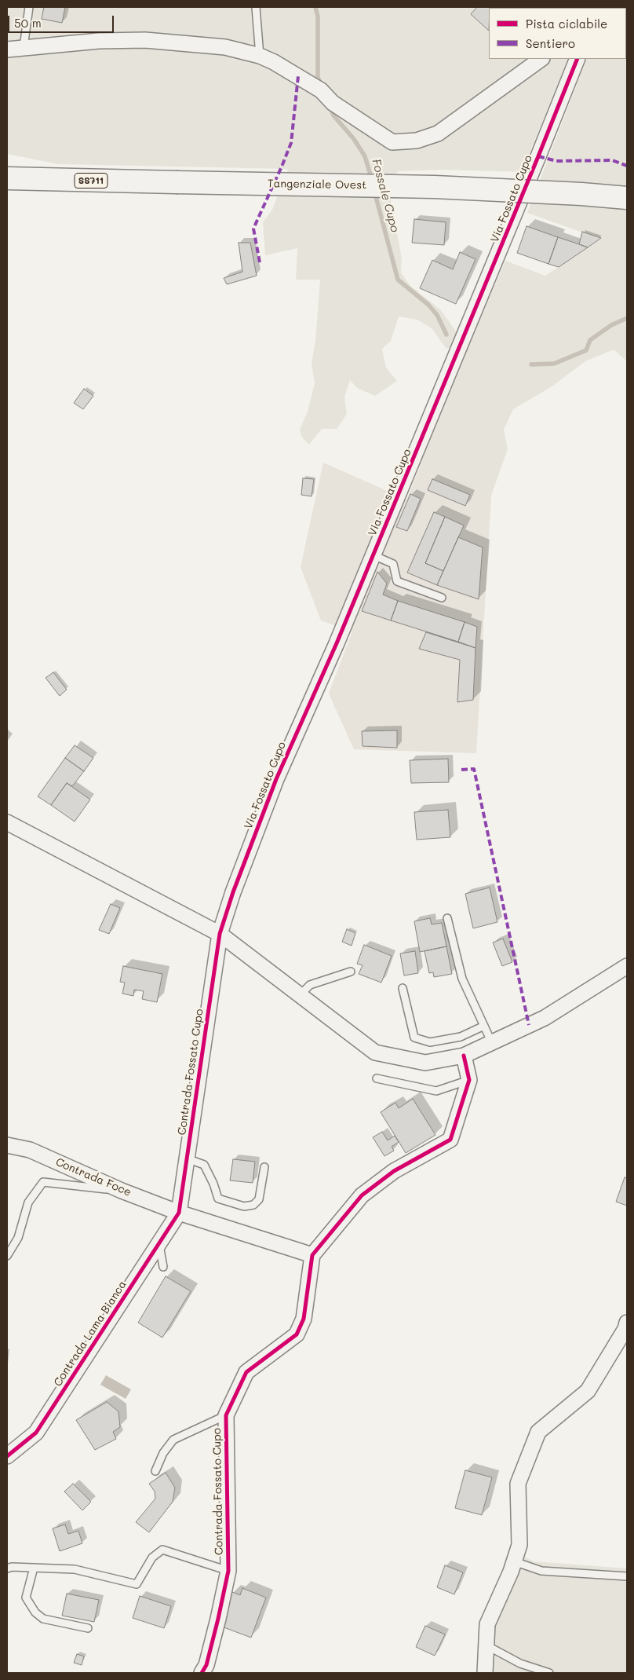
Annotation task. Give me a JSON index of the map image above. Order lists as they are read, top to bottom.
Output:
{
  "streets": {
    "main road": ["SS711", "Tangenziale Ovest"],
    "street": [
      "Via Fossato Cupo",
      "Contrada Fossato Cupo",
      "Contrada Foce",
      "Contrada Lama Bianca"
    ]
  },
  "crossings": [
    ["Via Fossato Cupo", "Contrada Fossato Cupo"],
    ["Contrada Fossato Cupo", "Contrada Foce"],
    ["Contrada Fossato Cupo", "Contrada Lama Bianca"],
    ["Contrada Foce", "Contrada Lama Bianca"]
  ],
  "water": ["Fossale Cupo"],
  "legend": ["Pista ciclabile", "Sentiero"],
  "scale_bar": "50 m"
}
